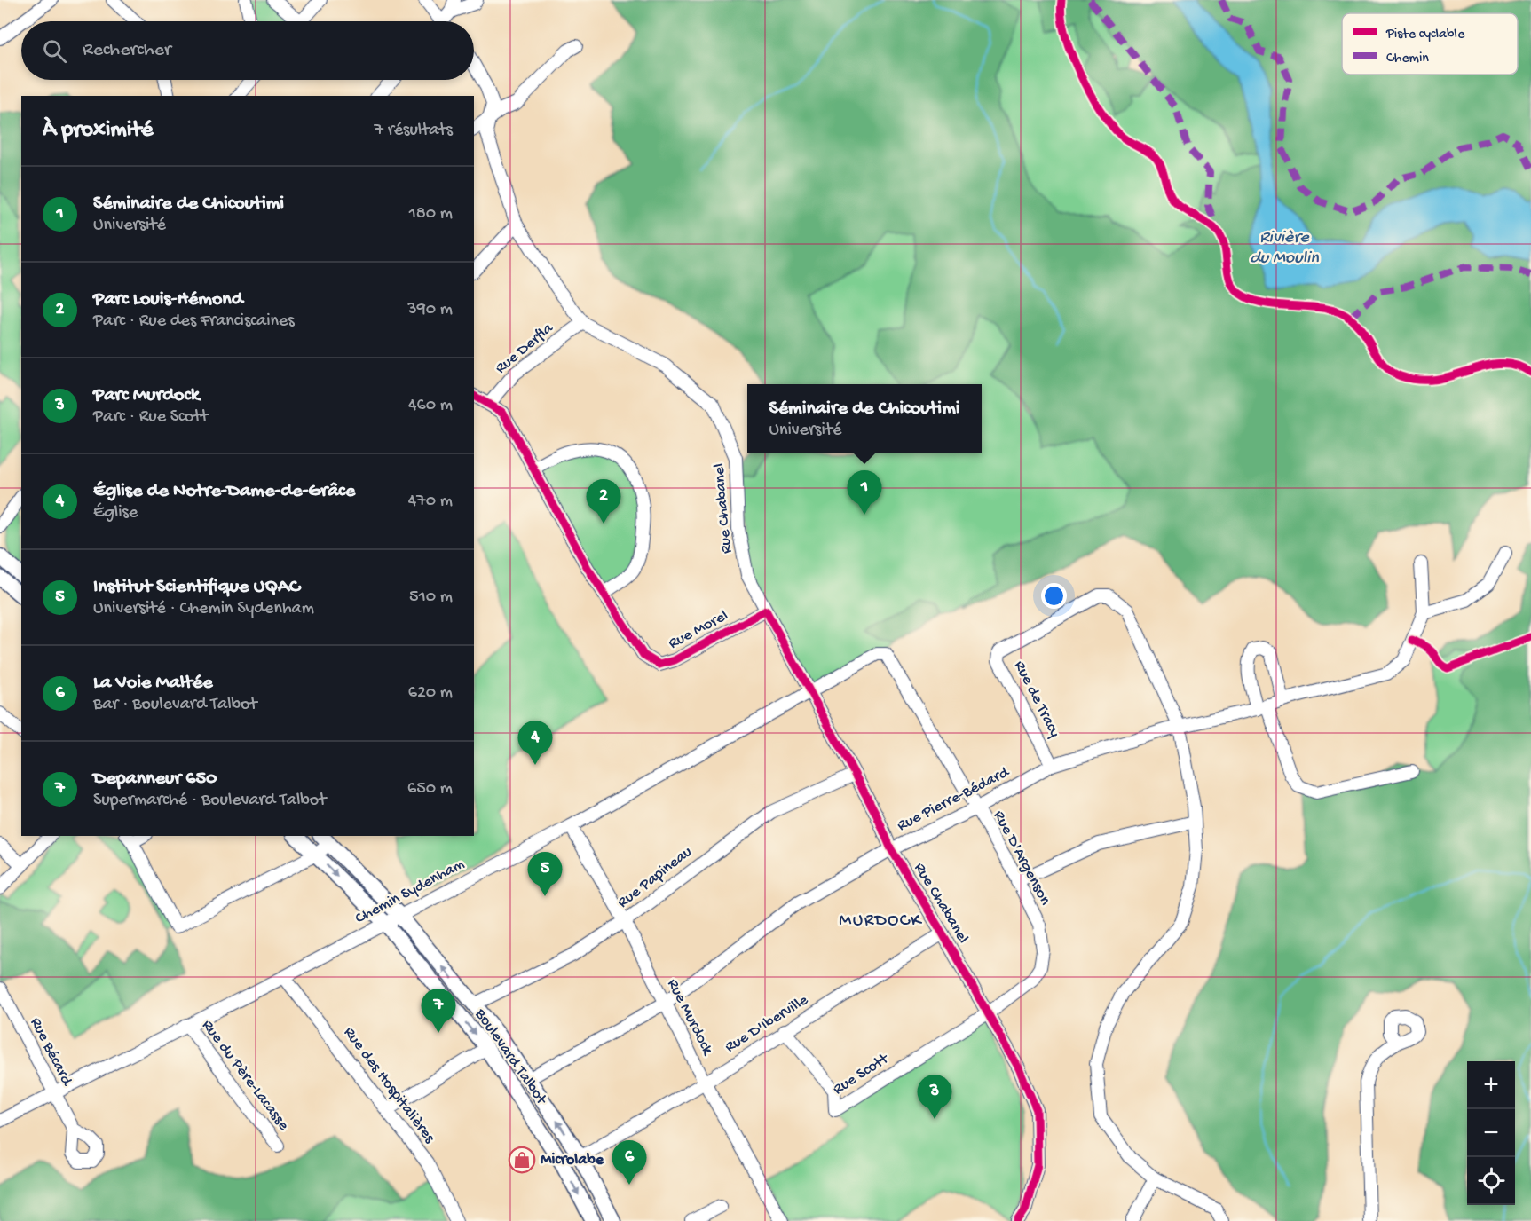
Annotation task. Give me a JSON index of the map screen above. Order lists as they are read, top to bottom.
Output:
{
  "streets": {
    "main road": ["Boulevard Talbot"],
    "street": [
      "Rue Derfla",
      "Rue Chabanel",
      "Rue Morel",
      "Rue de Tracy",
      "Rue Pierre-Bédard",
      "Rue D'Argenson",
      "Rue Papineau",
      "Chemin Sydenham",
      "Rue Murdock",
      "Rue D'Iberville",
      "Rue Bécard",
      "Rue Scott",
      "Rue du Père-Lacasse",
      "Rue des Hospitalières"
    ]
  },
  "crossings": [
    ["Rue Derfla", "Rue Chabanel"],
    ["Rue Chabanel", "Rue Morel"],
    ["Rue Chabanel", "Rue Pierre-Bédard"],
    ["Rue Chabanel", "Rue D'Argenson"],
    ["Rue Chabanel", "Rue Papineau"],
    ["Rue Chabanel", "Chemin Sydenham"],
    ["Rue Chabanel", "Rue D'Iberville"],
    ["Rue Chabanel", "Rue Scott"],
    ["Rue de Tracy", "Rue Pierre-Bédard"],
    ["Rue Pierre-Bédard", "Rue D'Argenson"],
    ["Rue Pierre-Bédard", "Rue Murdock"],
    ["Rue Pierre-Bédard", "Boulevard Talbot"],
    ["Rue D'Argenson", "Chemin Sydenham"],
    ["Rue D'Argenson", "Rue Scott"],
    ["Rue Papineau", "Rue Murdock"],
    ["Rue Papineau", "Boulevard Talbot"],
    ["Chemin Sydenham", "Rue Murdock"],
    ["Chemin Sydenham", "Rue Bécard"],
    ["Chemin Sydenham", "Boulevard Talbot"],
    ["Chemin Sydenham", "Rue du Père-Lacasse"],
    ["Chemin Sydenham", "Rue des Hospitalières"],
    ["Rue Murdock", "Rue D'Iberville"],
    ["Rue D'Iberville", "Boulevard Talbot"],
    ["Rue D'Iberville", "Rue Scott"]
  ],
  "districts": ["MURDOCK"],
  "water": ["Rivière du Moulin"],
  "places": {
    "shop": ["Microlabe"]
  },
  "legend": ["Piste cyclable", "Chemin"],
  "page": {
    "search": "Rechercher",
    "heading": ["À proximité", "7 résultats"],
    "list": [
      {
        "mark": "1",
        "name": "Séminaire de Chicoutimi",
        "note": "Université",
        "value": "180 m"
      },
      {
        "mark": "2",
        "name": "Parc Louis-Hémond",
        "note": "Parc · Rue des Franciscaines",
        "value": "390 m"
      },
      {
        "mark": "3",
        "name": "Parc Murdock",
        "note": "Parc · Rue Scott",
        "value": "460 m"
      },
      {
        "mark": "4",
        "name": "Église de Notre-Dame-de-Grâce",
        "note": "Église",
        "value": "470 m"
      },
      {
        "mark": "5",
        "name": "Institut Scientifique UQAC",
        "note": "Université · Chemin Sydenham",
        "value": "510 m"
      },
      {
        "mark": "6",
        "name": "La Voie Maltée",
        "note": "Bar · Boulevard Talbot",
        "value": "620 m"
      },
      {
        "mark": "7",
        "name": "Depanneur 650",
        "note": "Supermarché · Boulevard Talbot",
        "value": "650 m"
      }
    ],
    "popup": ["Séminaire de Chicoutimi", "Université"],
    "pins": [
      "1",
      "2",
      "4",
      "5",
      "7",
      "3",
      "6"
    ],
    "map_buttons": ["+", "−"]
  }
}
